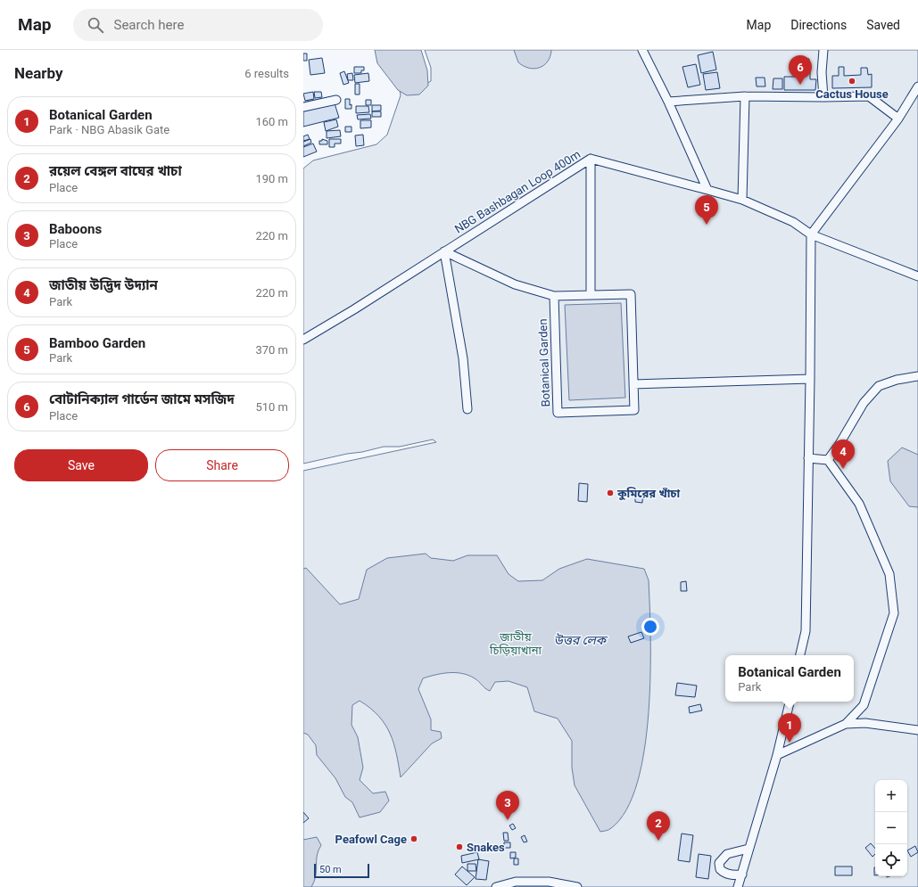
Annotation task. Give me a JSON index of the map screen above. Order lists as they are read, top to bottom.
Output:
{
  "streets": {
    "street": ["NBG Bashbagan Loop 400m", "Botanical Garden"]
  },
  "crossings": [
    ["NBG Bashbagan Loop 400m", "Botanical Garden"]
  ],
  "water": ["উত্তর লেক"],
  "parks": ["জাতীয় চিড়িয়াখানা"],
  "places": [
    "Cactus House",
    "কুমিরের খাঁচা",
    "Peafowl Cage",
    "Snakes"
  ],
  "scale_bar": "50 m",
  "page": {
    "header": "Map",
    "search": "Search here",
    "nav": ["Map", "Directions", "Saved"],
    "heading": ["Nearby", "6 results"],
    "pins": [
      "6",
      "5",
      "4",
      "1",
      "3",
      "2"
    ],
    "list": [
      {
        "mark": "1",
        "name": "Botanical Garden",
        "note": "Park · NBG Abasik Gate",
        "value": "160 m"
      },
      {
        "mark": "2",
        "name": "রয়েল বেঙ্গল বাঘের খাচা",
        "note": "Place",
        "value": "190 m"
      },
      {
        "mark": "3",
        "name": "Baboons",
        "note": "Place",
        "value": "220 m"
      },
      {
        "mark": "4",
        "name": "জাতীয় উদ্ভিদ উদ্যান",
        "note": "Park",
        "value": "220 m"
      },
      {
        "mark": "5",
        "name": "Bamboo Garden",
        "note": "Park",
        "value": "370 m"
      },
      {
        "mark": "6",
        "name": "বোটানিক্যাল গার্ডেন জামে মসজিদ",
        "note": "Place",
        "value": "510 m"
      }
    ],
    "buttons": ["Save", "Share"],
    "popup": ["Botanical Garden", "Park"],
    "map_buttons": ["+", "−"],
    "scale": "50 m"
  }
}
